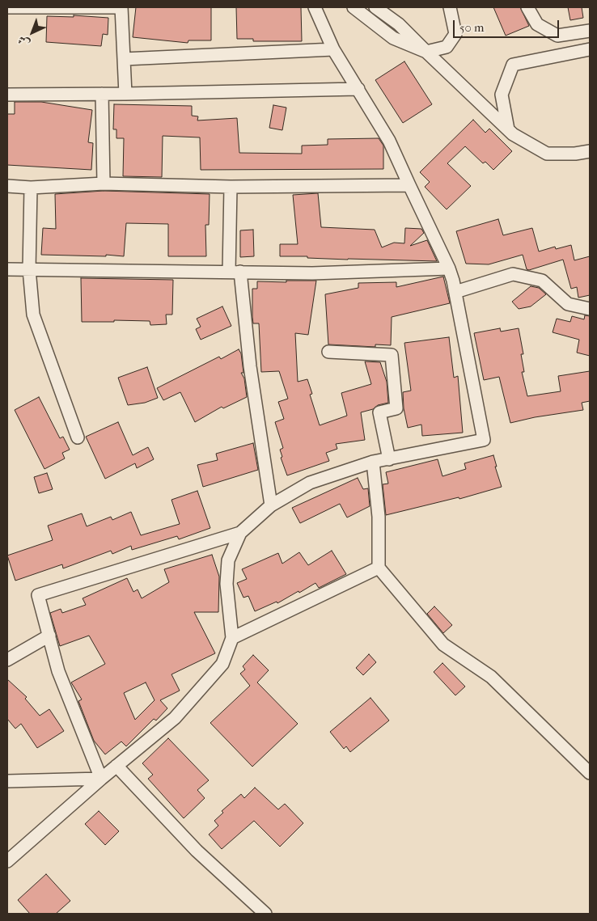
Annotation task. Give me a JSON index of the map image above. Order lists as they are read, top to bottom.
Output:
{
  "scale_bar": "50 m",
  "north": "bottom left"
}
